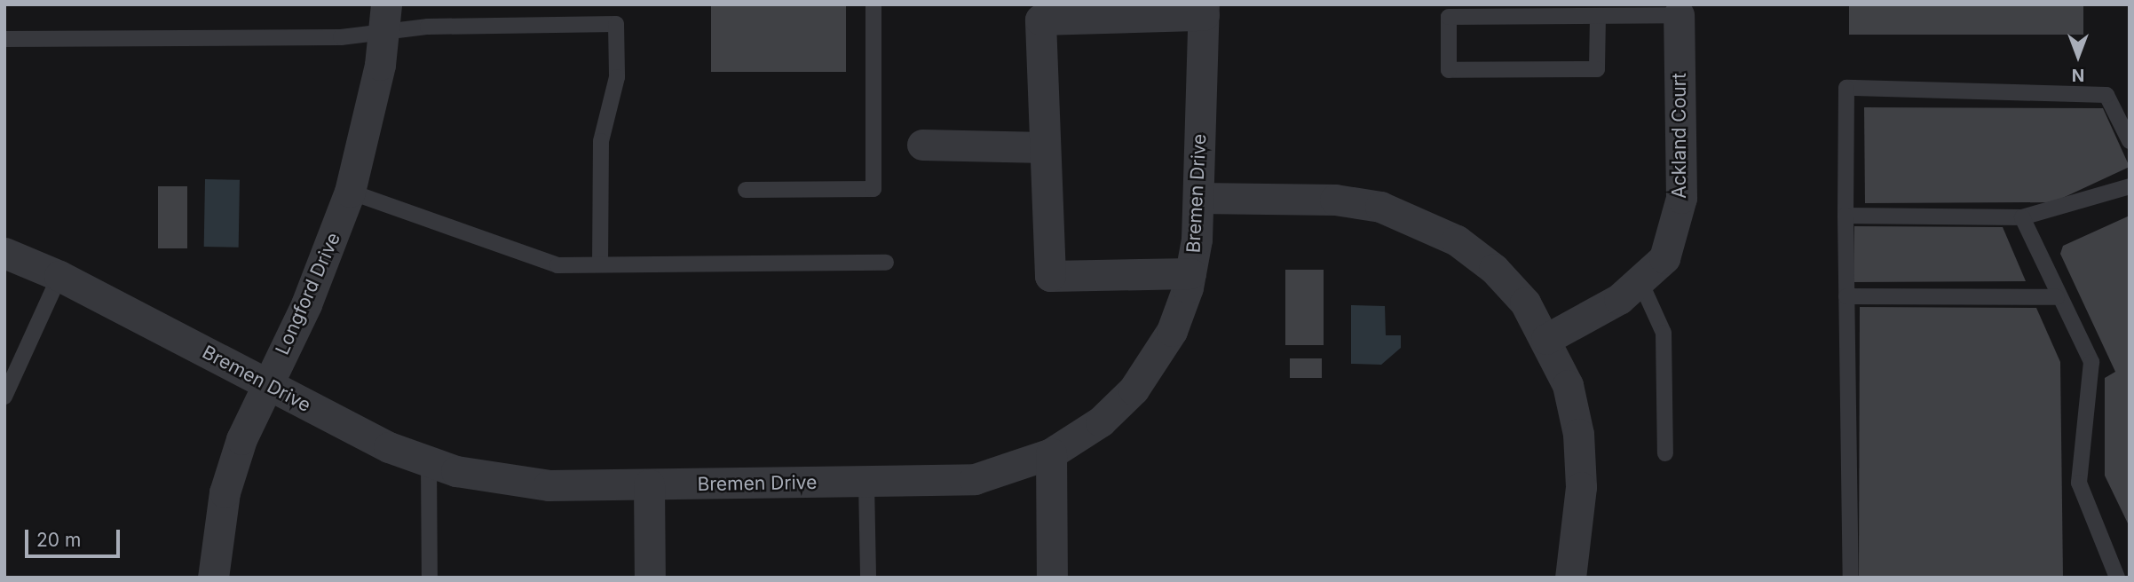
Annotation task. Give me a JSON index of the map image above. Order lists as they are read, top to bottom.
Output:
{
  "streets": {
    "street": ["Ackland Court", "Bremen Drive", "Longford Drive"]
  },
  "crossings": [
    ["Bremen Drive", "Longford Drive"]
  ],
  "scale_bar": "20 m",
  "north": "bottom"
}
